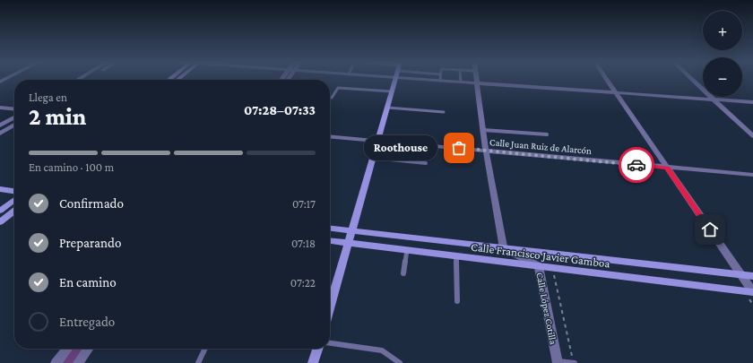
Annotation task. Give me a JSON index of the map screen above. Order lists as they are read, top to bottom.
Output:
{
  "streets": {
    "street": ["Calle Juan Ruiz de Alarcón", "Calle Francisco Javier Gamboa", "Calle López Cotilla"]
  },
  "crossings": [
    ["Calle Francisco Javier Gamboa", "Calle López Cotilla"]
  ],
  "places": ["Roothouse"],
  "page": {
    "map_buttons": ["+", "−"],
    "heading": ["2 min", "Llega en", "07:28–07:33"],
    "bubble": "Roothouse",
    "bar": "En camino · 100 m",
    "list": [
      ["Confirmado", "07:17"],
      ["Preparando", "07:18"],
      ["En camino", "07:22"],
      "Entregado"
    ]
  }
}
